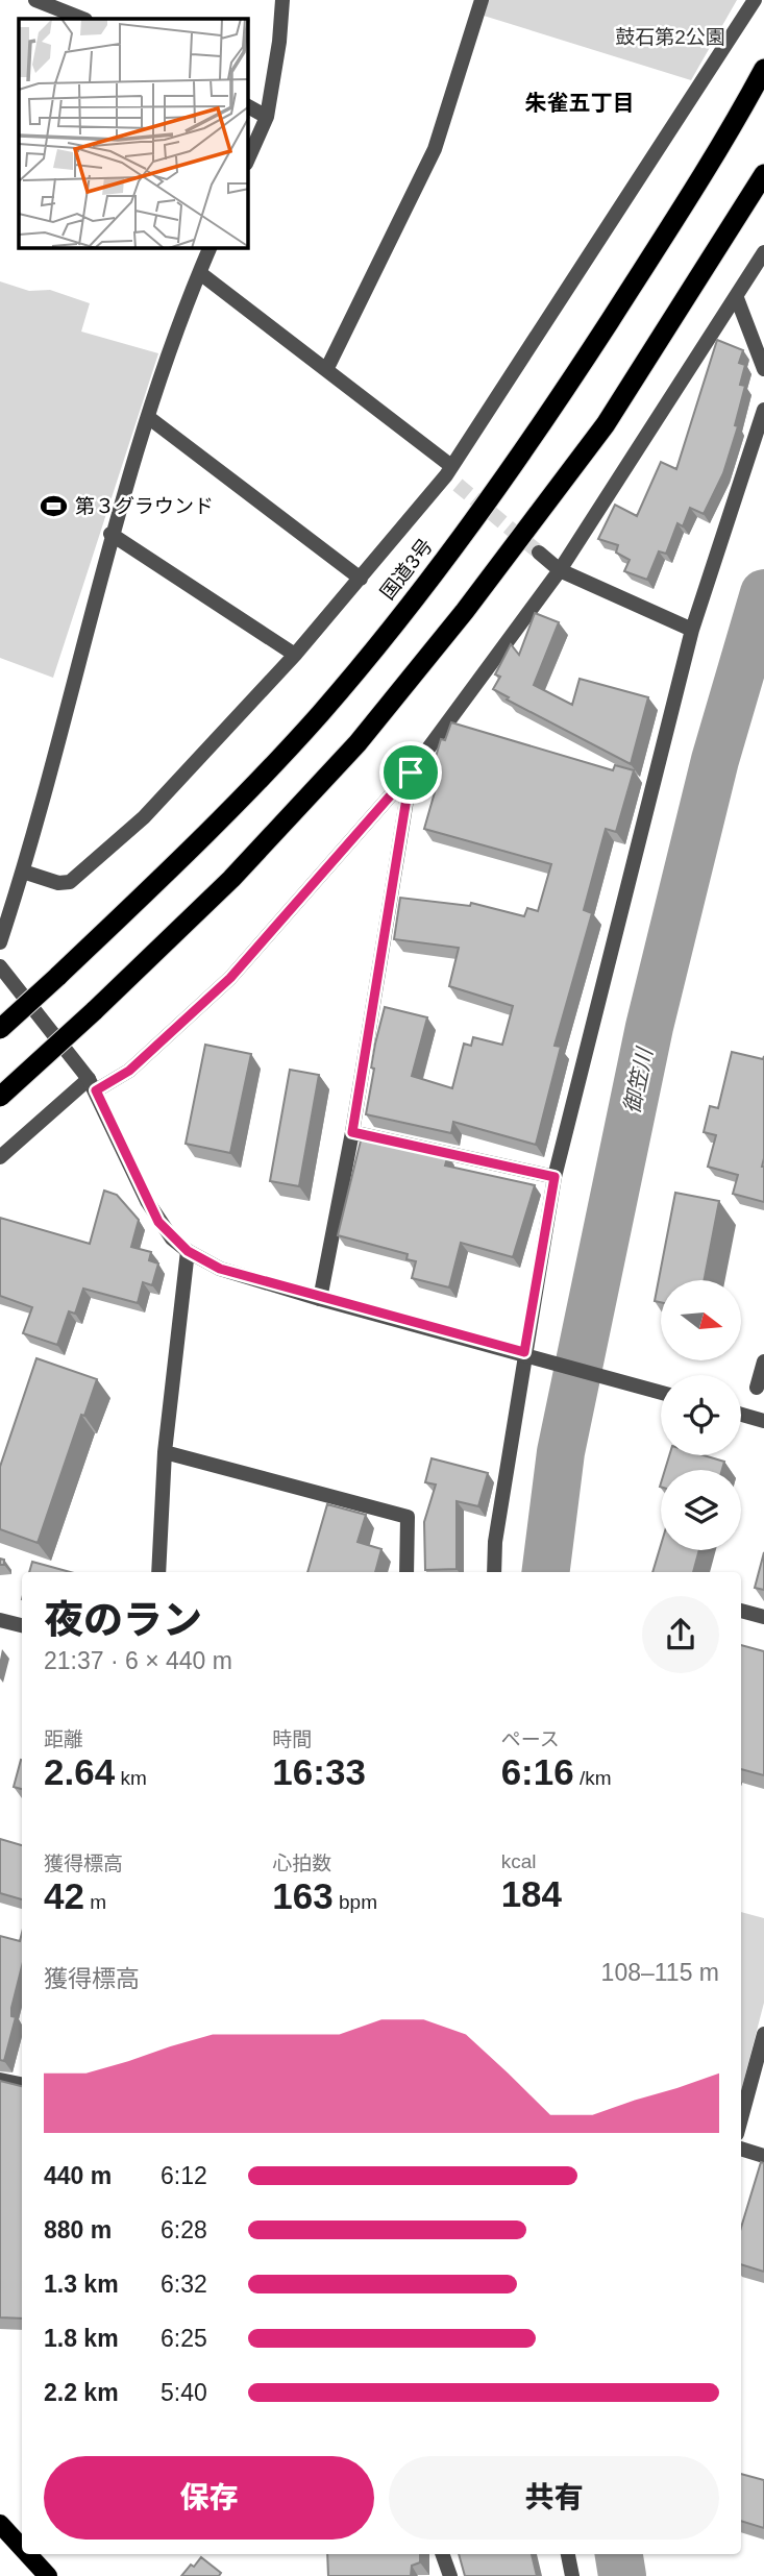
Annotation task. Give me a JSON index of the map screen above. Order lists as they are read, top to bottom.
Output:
{
  "streets": {
    "highway": ["国道3号"]
  },
  "districts": ["朱雀五丁目"],
  "water": ["御笠川"],
  "parks": ["鼓石第2公園"],
  "places": {
    "sports": ["第３グラウンド"]
  },
  "north": "right",
  "page": {
    "heading": ["夜のラン", "21:37 · 6 × 440 m"],
    "stats": [
      ["距離", "2.64 km"],
      ["時間", "16:33"],
      ["ペース", "6:16 /km"],
      ["獲得標高", "42 m"],
      ["心拍数", "163 bpm"],
      ["kcal", "184"]
    ],
    "chart": ["獲得標高", "108–115 m"],
    "list": [
      {
        "name": "440 m",
        "note": "6:12"
      },
      {
        "name": "880 m",
        "note": "6:28"
      },
      {
        "name": "1.3 km",
        "note": "6:32"
      },
      {
        "name": "1.8 km",
        "note": "6:25"
      },
      {
        "name": "2.2 km",
        "note": "5:40"
      }
    ],
    "buttons": ["保存", "共有"]
  }
}
